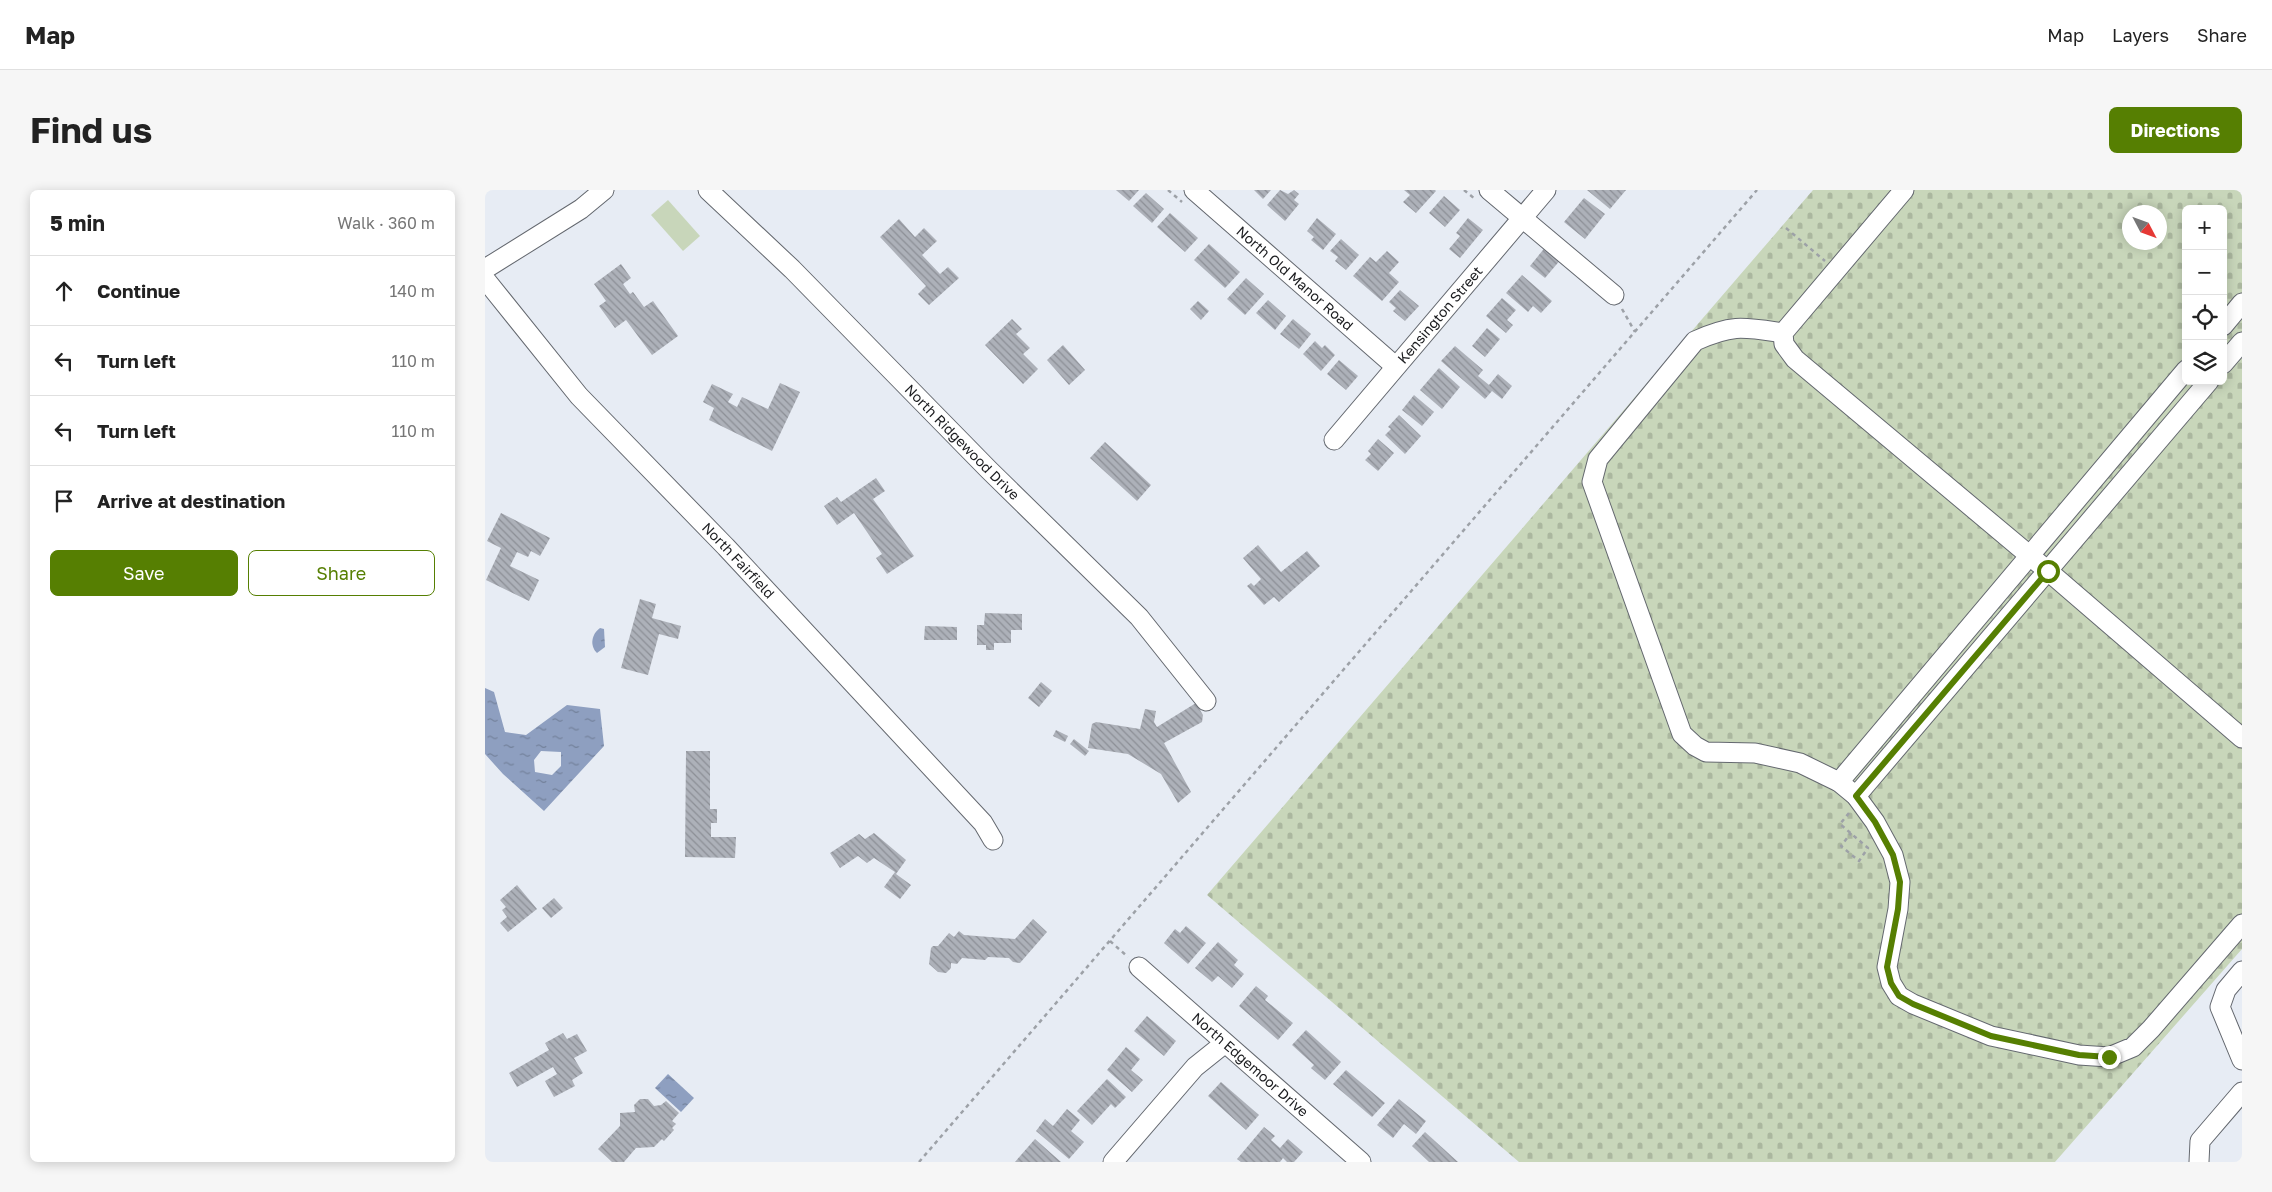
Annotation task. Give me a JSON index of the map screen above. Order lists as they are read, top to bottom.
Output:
{
  "streets": {
    "street": [
      "North Old Manor Road",
      "Kensington Street",
      "North Ridgewood Drive",
      "North Fairfield",
      "North Edgemoor Drive"
    ]
  },
  "crossings": [
    ["North Old Manor Road", "Kensington Street"]
  ],
  "north": "bottom right",
  "page": {
    "header": "Map",
    "nav": ["Map", "Layers", "Share"],
    "buttons": [
      "Directions",
      ["Save", "Share"]
    ],
    "title": "Find us",
    "heading": ["5 min", "Walk · 360 m"],
    "map_buttons": ["+", "−"],
    "list": [
      ["Continue", "140 m"],
      ["Turn left", "110 m"],
      ["Turn left", "110 m"],
      "Arrive at destination"
    ]
  }
}
